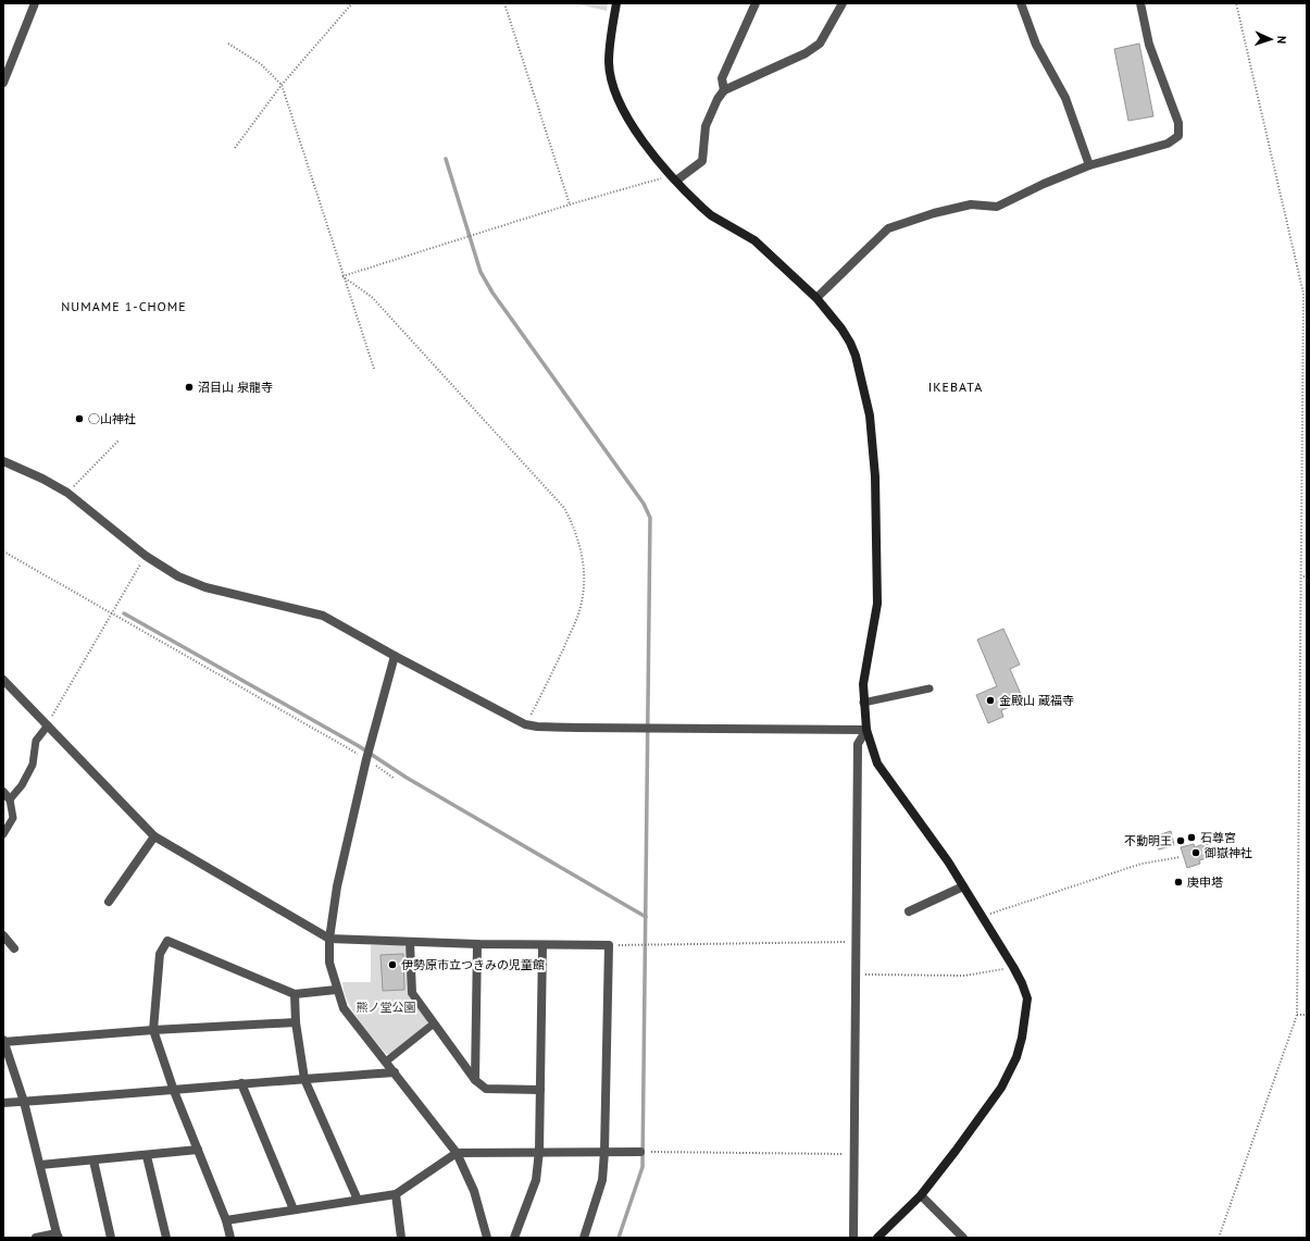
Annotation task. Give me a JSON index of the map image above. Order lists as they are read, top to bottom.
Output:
{
  "districts": ["NUMAME 1-CHOME", "IKEBATA"],
  "parks": ["熊ノ堂公園"],
  "places": [
    "沼目山 泉龍寺",
    "○山神社",
    "金殿山 蔵福寺",
    "石尊宮",
    "不動明王",
    "御嶽神社",
    "庚申塔",
    "伊勢原市立つきみの児童館"
  ],
  "north": "right"
}
